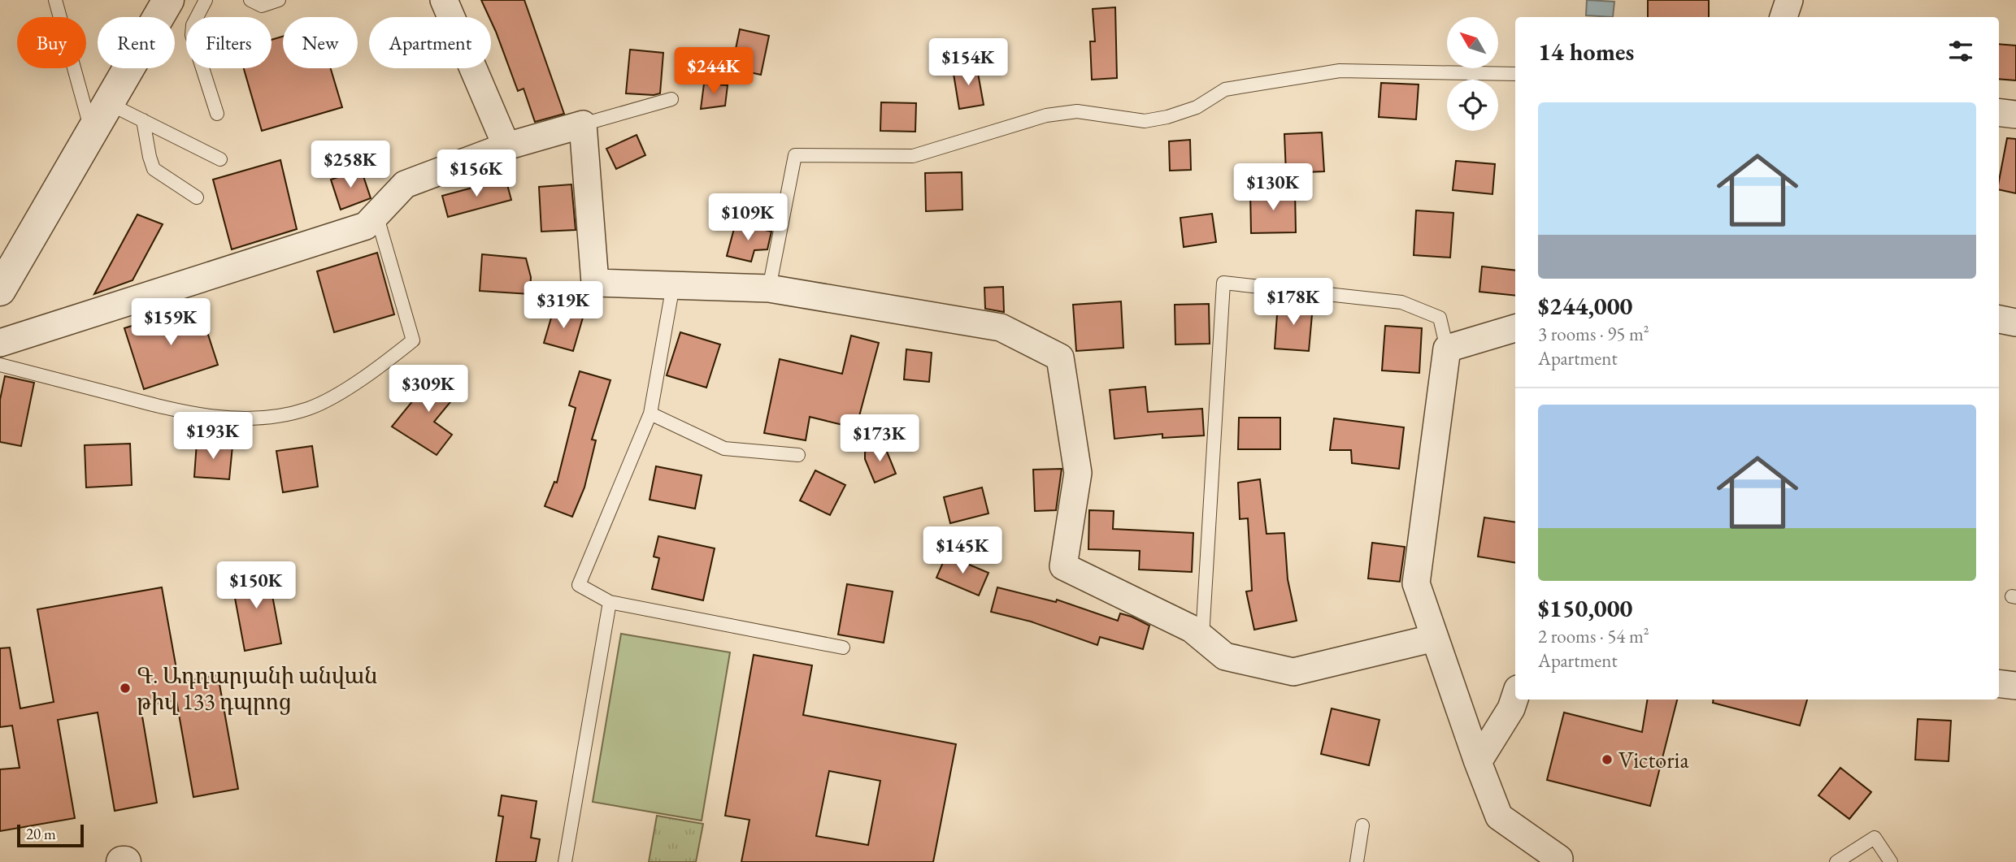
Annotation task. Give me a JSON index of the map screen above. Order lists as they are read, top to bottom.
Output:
{
  "places": ["Գ. Ադդարյանի անվան թիվ 133 դպրոց", "Victoria"],
  "scale_bar": "20 m",
  "north": "top left",
  "page": {
    "chip": [
      "Buy",
      "Rent",
      "Filters",
      "New",
      "Apartment"
    ],
    "heading": "14 homes",
    "price": [
      "$154K",
      "$244K",
      "$258K",
      "$156K",
      "$130K",
      "$109K",
      "$178K",
      "$319K",
      "$159K",
      "$309K",
      "$193K",
      "$173K",
      "$145K",
      "$150K"
    ],
    "list": [
      {
        "name": "$244,000",
        "note": "3 rooms · 95 m² · Apartment"
      },
      {
        "name": "$150,000",
        "note": "2 rooms · 54 m² · Apartment"
      }
    ],
    "scale": "20 m"
  }
}
